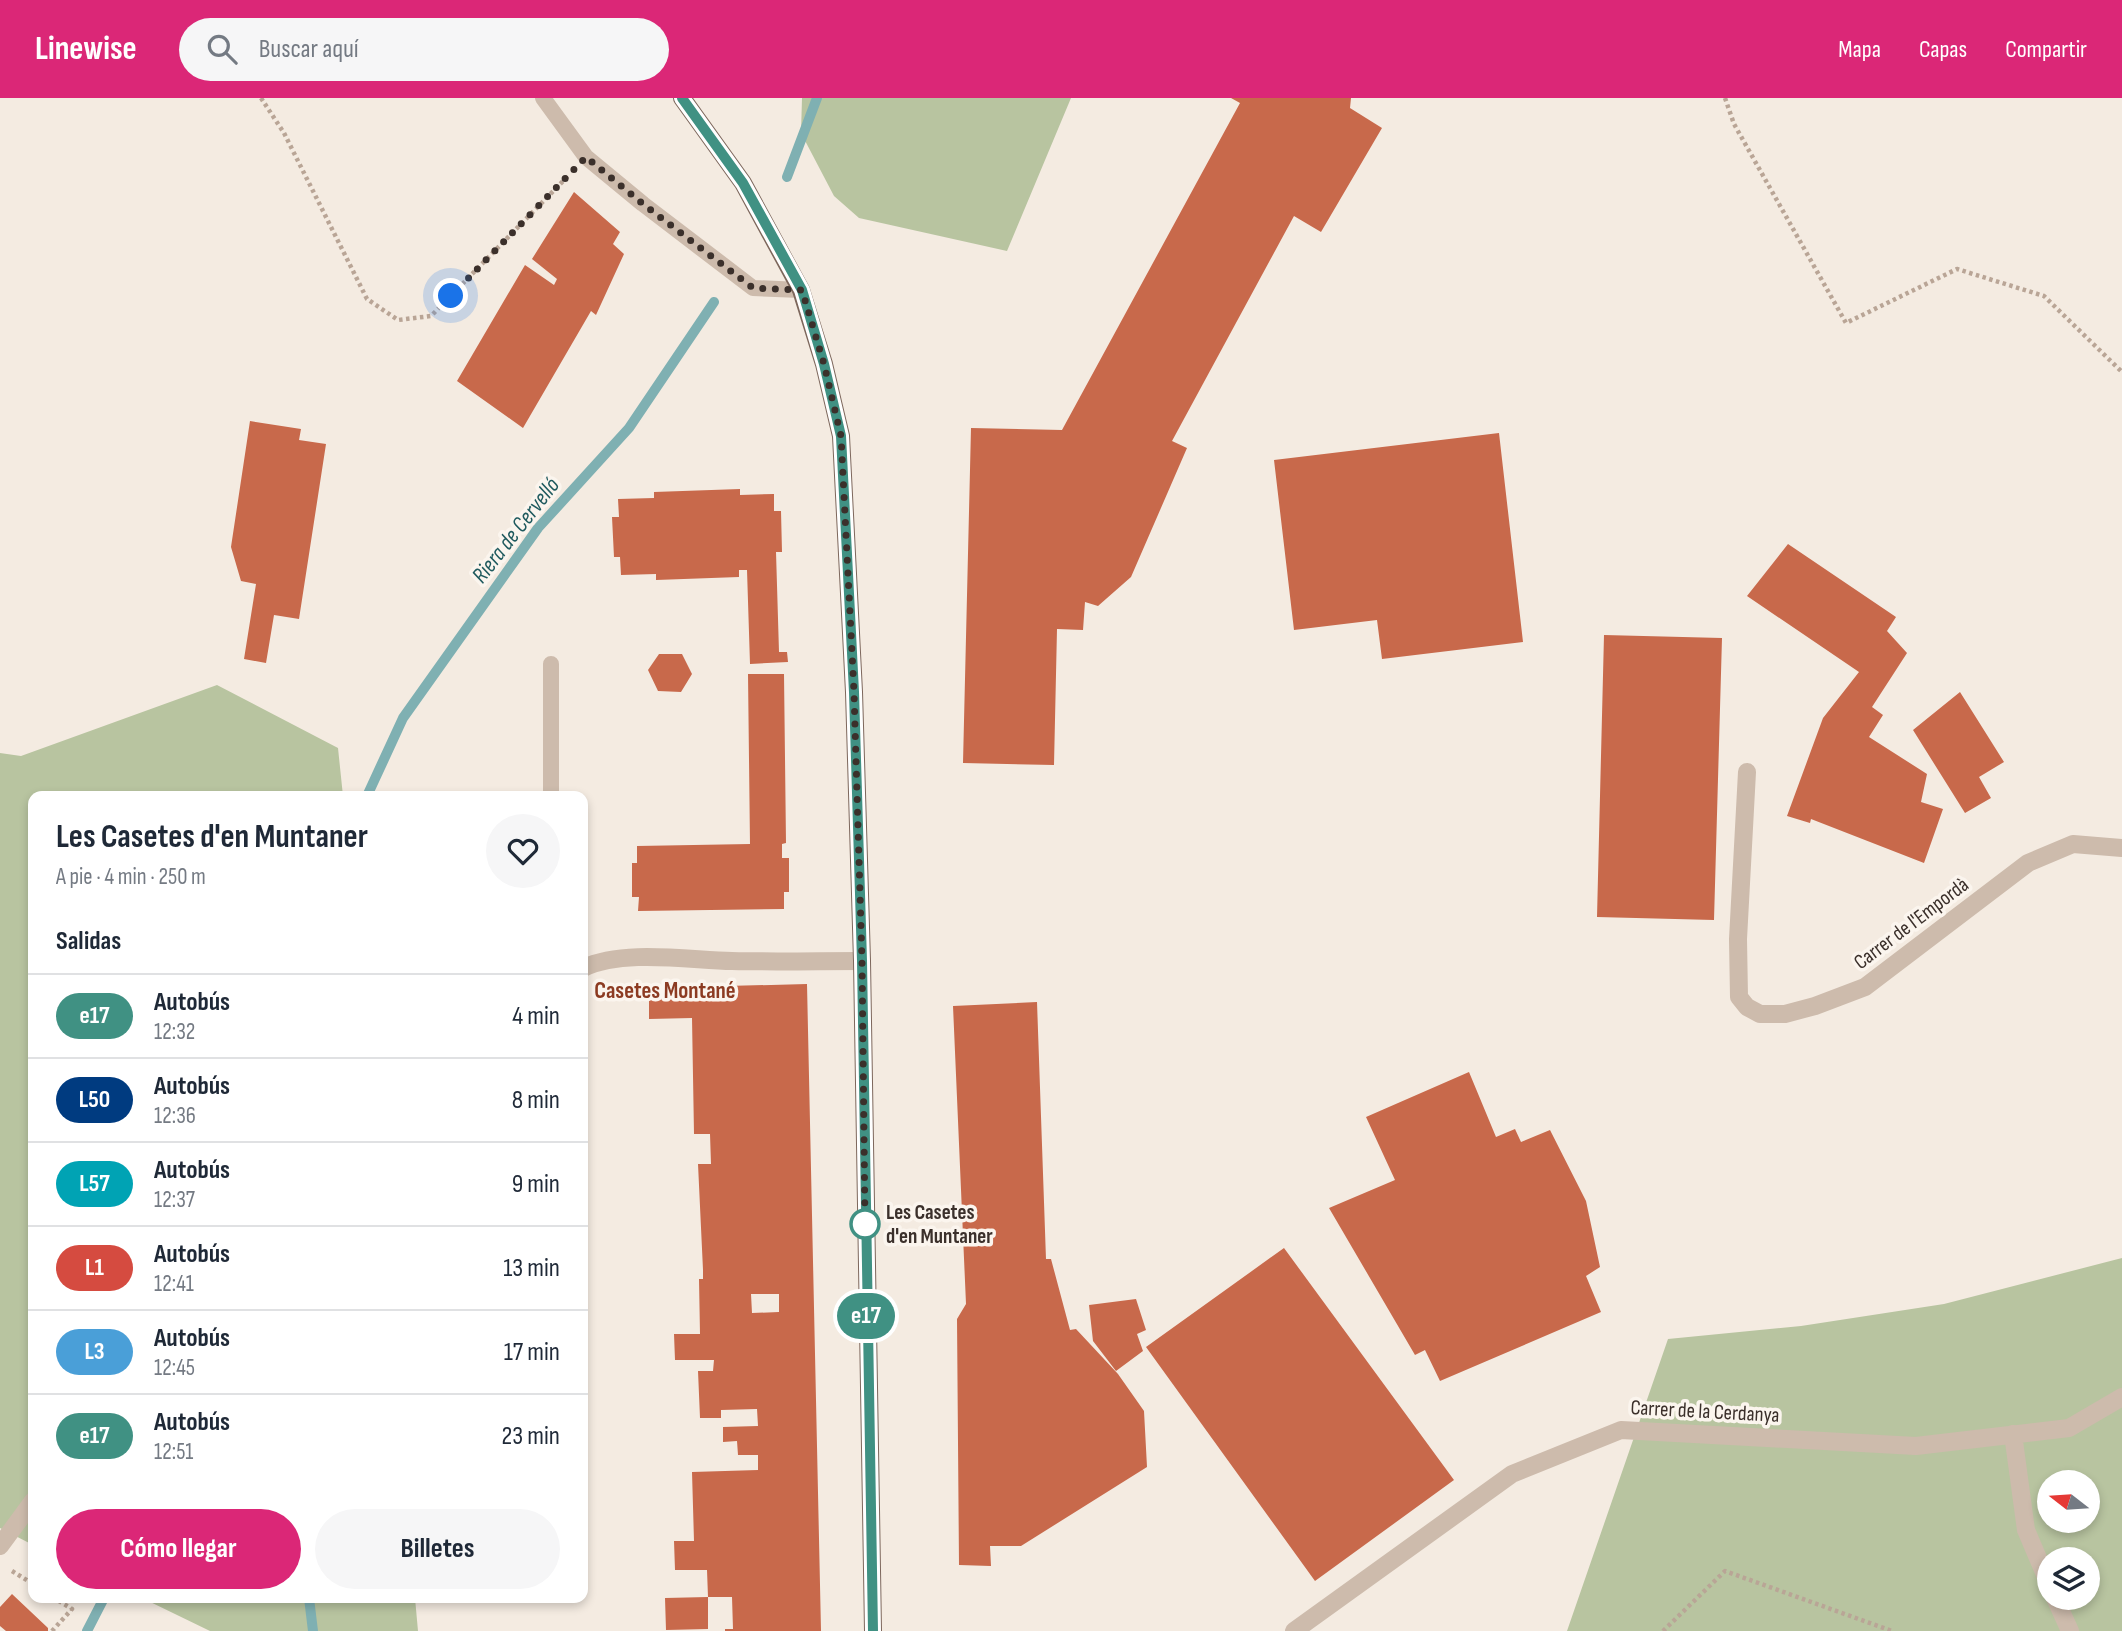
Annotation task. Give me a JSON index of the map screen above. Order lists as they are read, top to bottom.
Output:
{
  "streets": {
    "street": ["Carrer de l'Empordà", "Carrer de la Cerdanya"]
  },
  "districts": ["Casetes Montané"],
  "water": ["Riera de Cervelló"],
  "places": ["Les Casetes d'en Muntaner"],
  "lines": ["bus line e17"],
  "north": "left",
  "page": {
    "header": "Linewise",
    "search": "Buscar aquí",
    "nav": ["Mapa", "Capas", "Compartir"],
    "on_map": "e17",
    "heading": [
      ["Les Casetes d'en Muntaner", "A pie · 4 min · 250 m"],
      "Salidas"
    ],
    "list": [
      {
        "mark": "e17",
        "name": "Autobús",
        "note": "12:32",
        "value": "4 min"
      },
      {
        "mark": "L50",
        "name": "Autobús",
        "note": "12:36",
        "value": "8 min"
      },
      {
        "mark": "L57",
        "name": "Autobús",
        "note": "12:37",
        "value": "9 min"
      },
      {
        "mark": "L1",
        "name": "Autobús",
        "note": "12:41",
        "value": "13 min"
      },
      {
        "mark": "L3",
        "name": "Autobús",
        "note": "12:45",
        "value": "17 min"
      },
      {
        "mark": "e17",
        "name": "Autobús",
        "note": "12:51",
        "value": "23 min"
      }
    ],
    "buttons": ["Cómo llegar", "Billetes"]
  }
}
